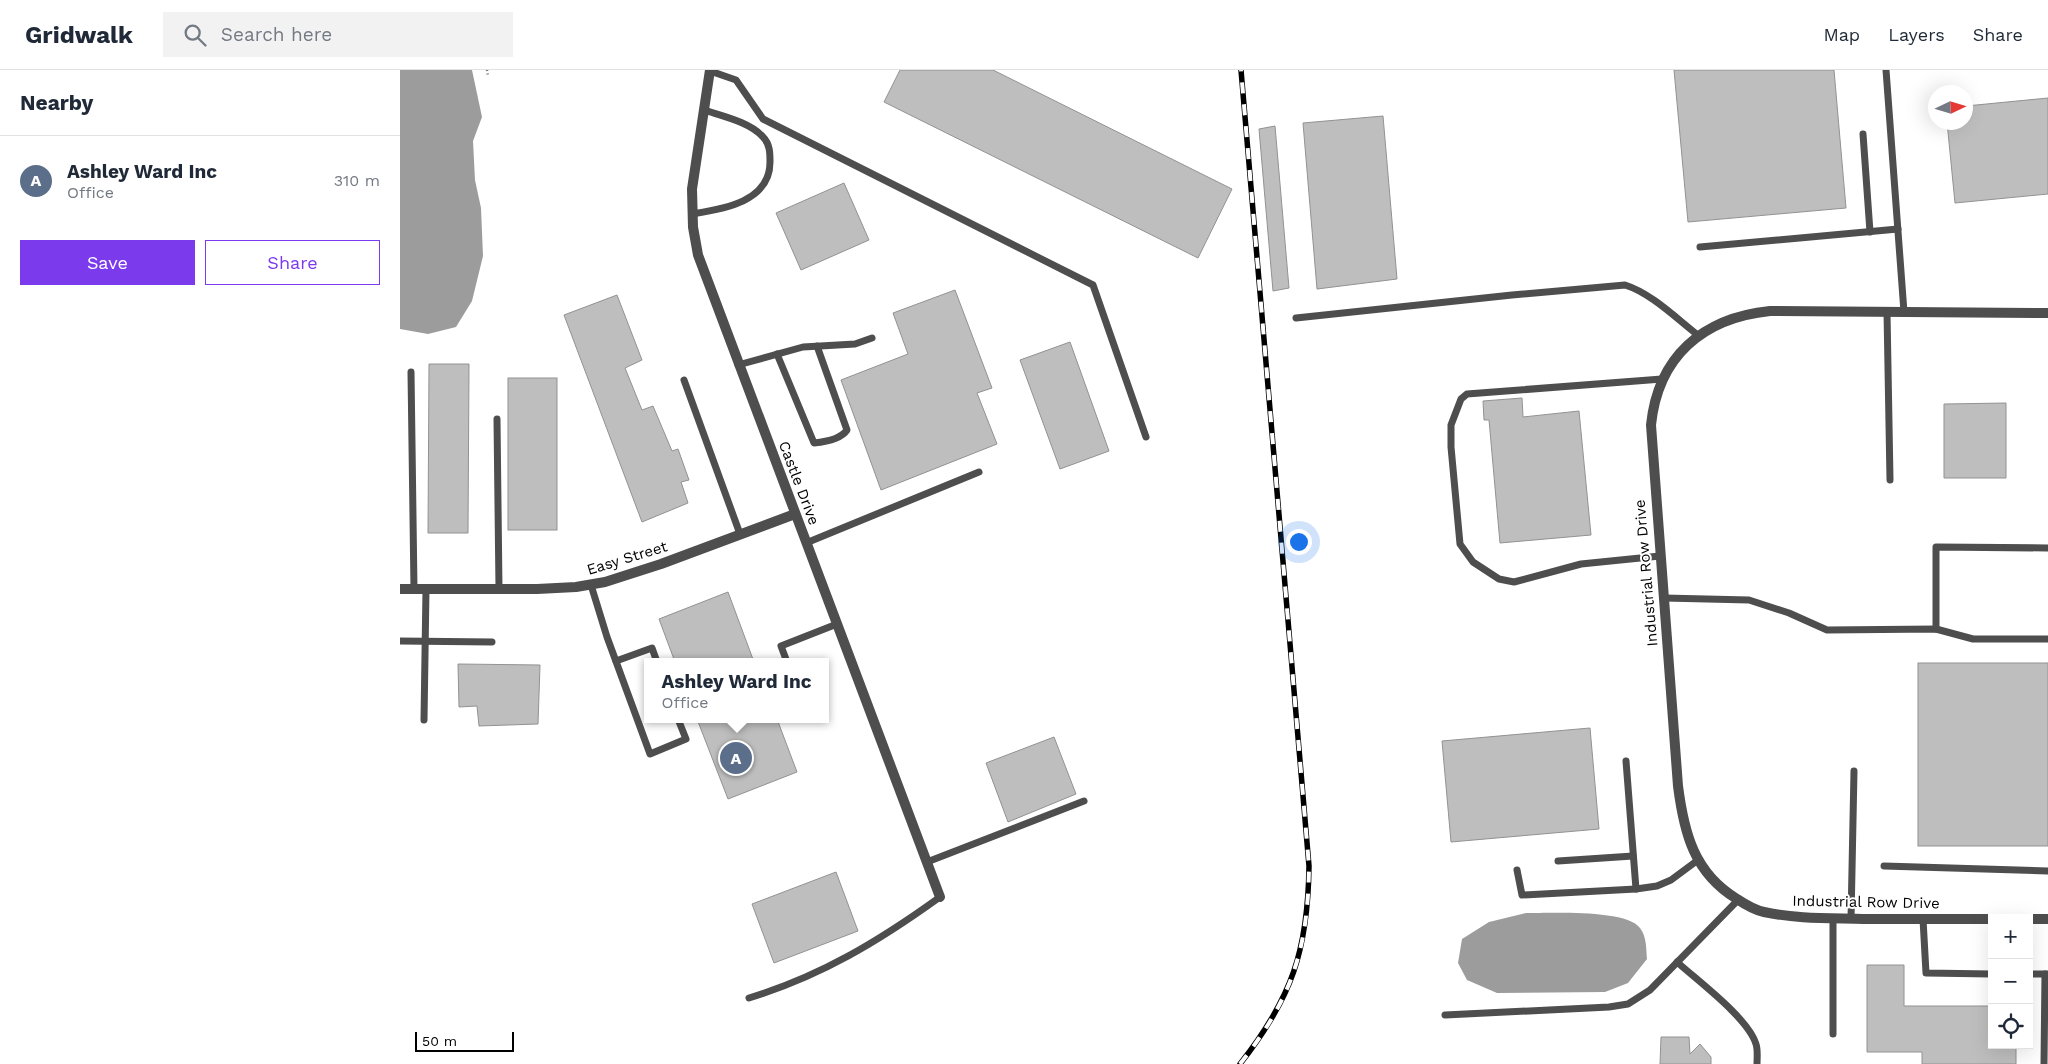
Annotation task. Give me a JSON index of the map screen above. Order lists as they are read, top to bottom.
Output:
{
  "streets": {
    "street": ["Castle Drive", "Easy Street", "Industrial Row Drive"]
  },
  "crossings": [
    ["Castle Drive", "Easy Street"]
  ],
  "scale_bar": "50 m",
  "north": "right",
  "page": {
    "header": "Gridwalk",
    "search": "Search here",
    "nav": ["Map", "Layers", "Share"],
    "heading": "Nearby",
    "list": [
      {
        "mark": "A",
        "name": "Ashley Ward Inc",
        "note": "Office",
        "value": "310 m"
      }
    ],
    "buttons": ["Save", "Share"],
    "popup": ["Ashley Ward Inc", "Office"],
    "pins": "A",
    "map_buttons": ["+", "−"],
    "scale": "50 m"
  }
}
